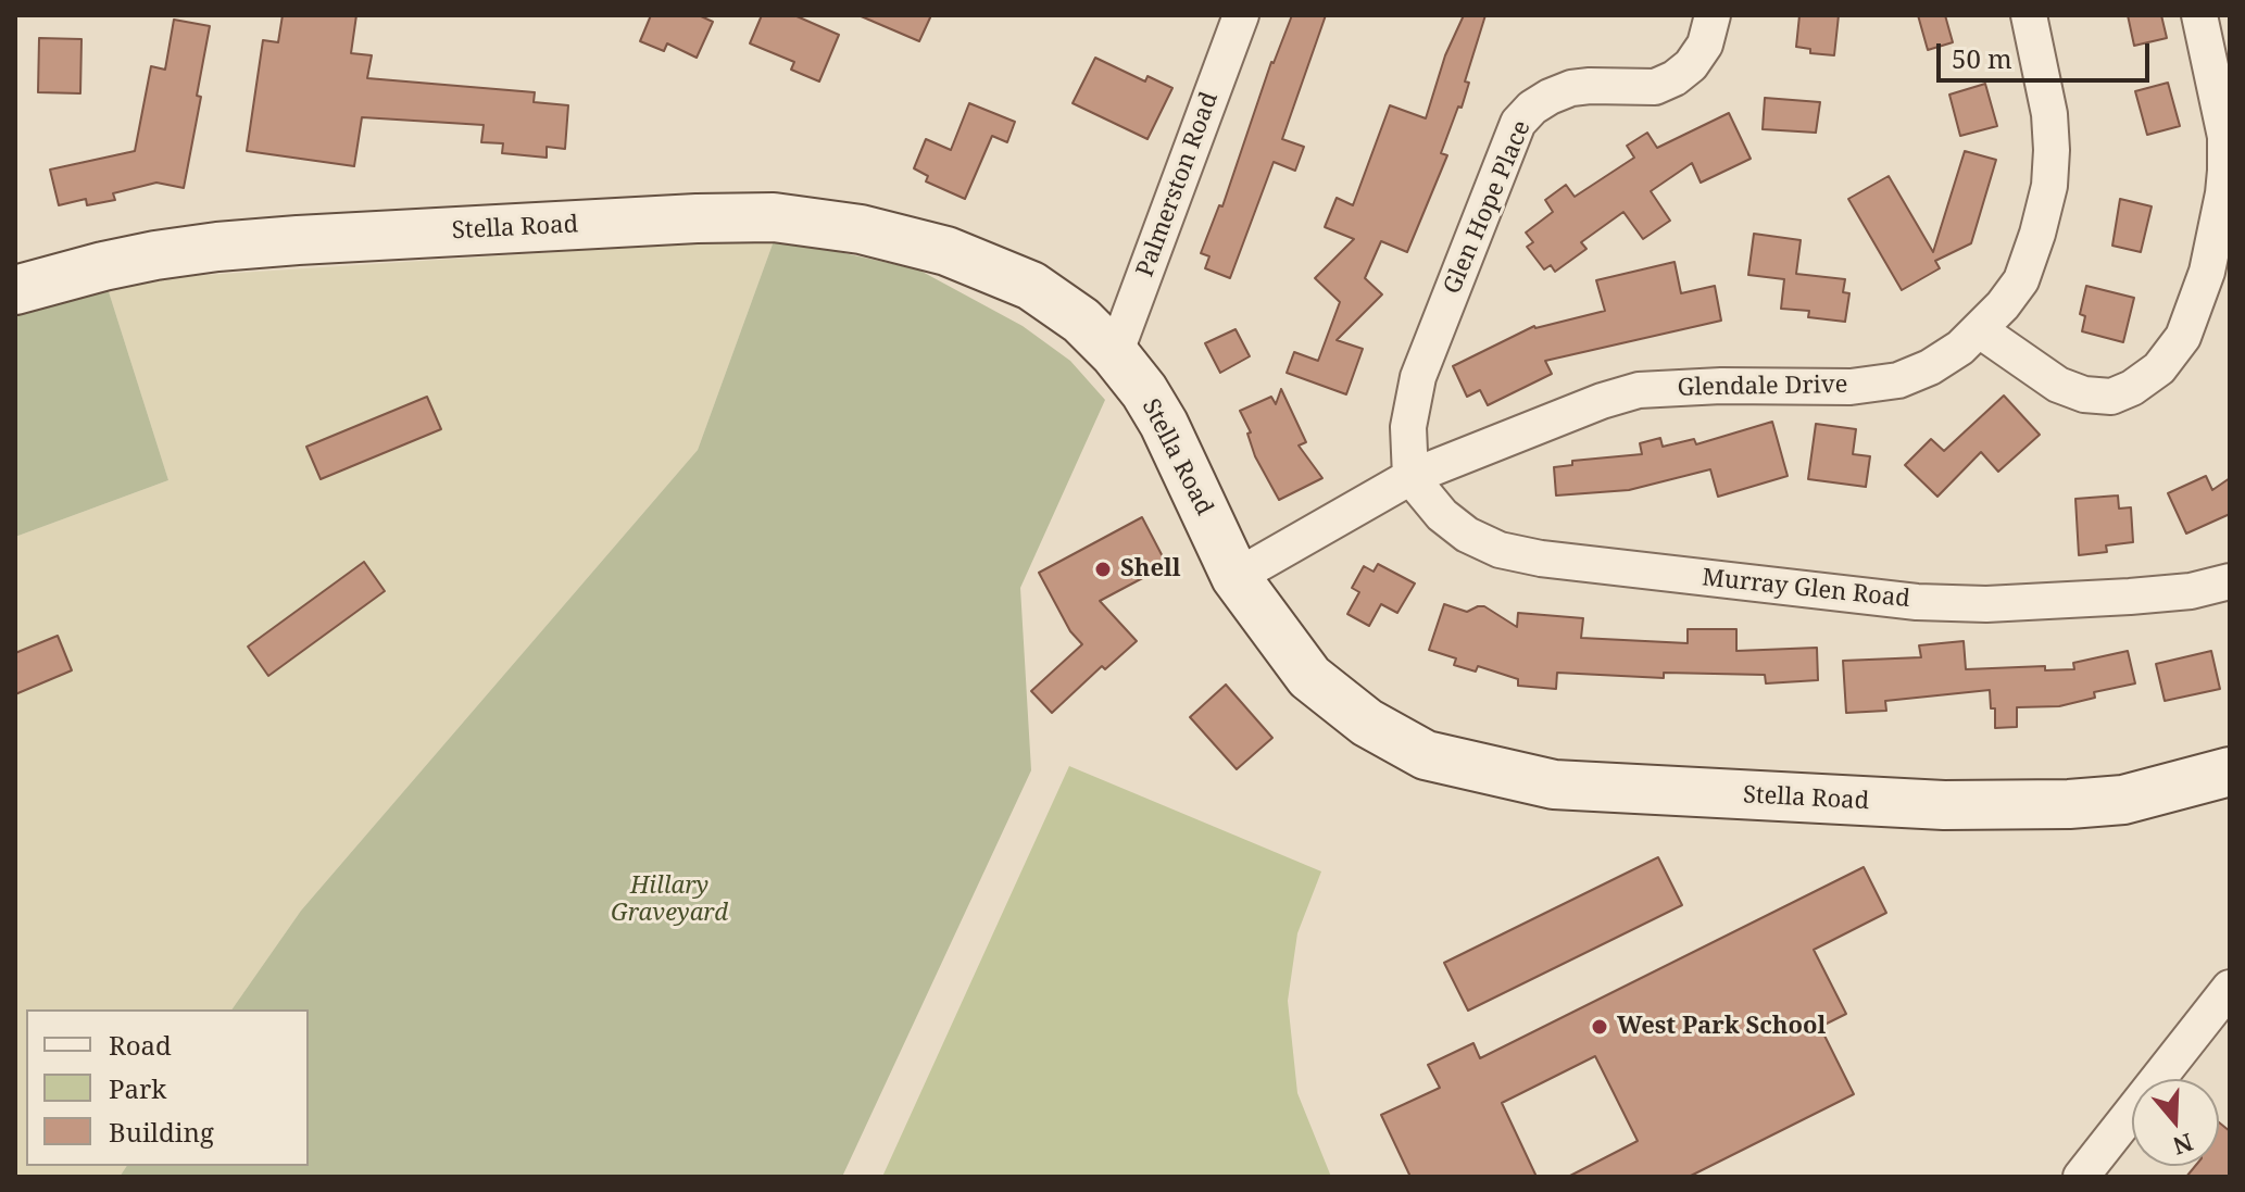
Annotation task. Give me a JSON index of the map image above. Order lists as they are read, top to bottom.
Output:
{
  "streets": {
    "main road": ["Stella Road"],
    "street": [
      "Palmerston Road",
      "Glen Hope Place",
      "Glendale Drive",
      "Murray Glen Road"
    ]
  },
  "crossings": [
    ["Palmerston Road", "Stella Road"],
    ["Glen Hope Place", "Glendale Drive"],
    ["Glen Hope Place", "Murray Glen Road"],
    ["Stella Road", "Glendale Drive"],
    ["Glendale Drive", "Murray Glen Road"]
  ],
  "parks": ["Hillary Graveyard"],
  "places": ["Shell", "West Park School"],
  "legend": ["Road", "Park", "Building"],
  "scale_bar": "50 m",
  "north": "bottom"
}
